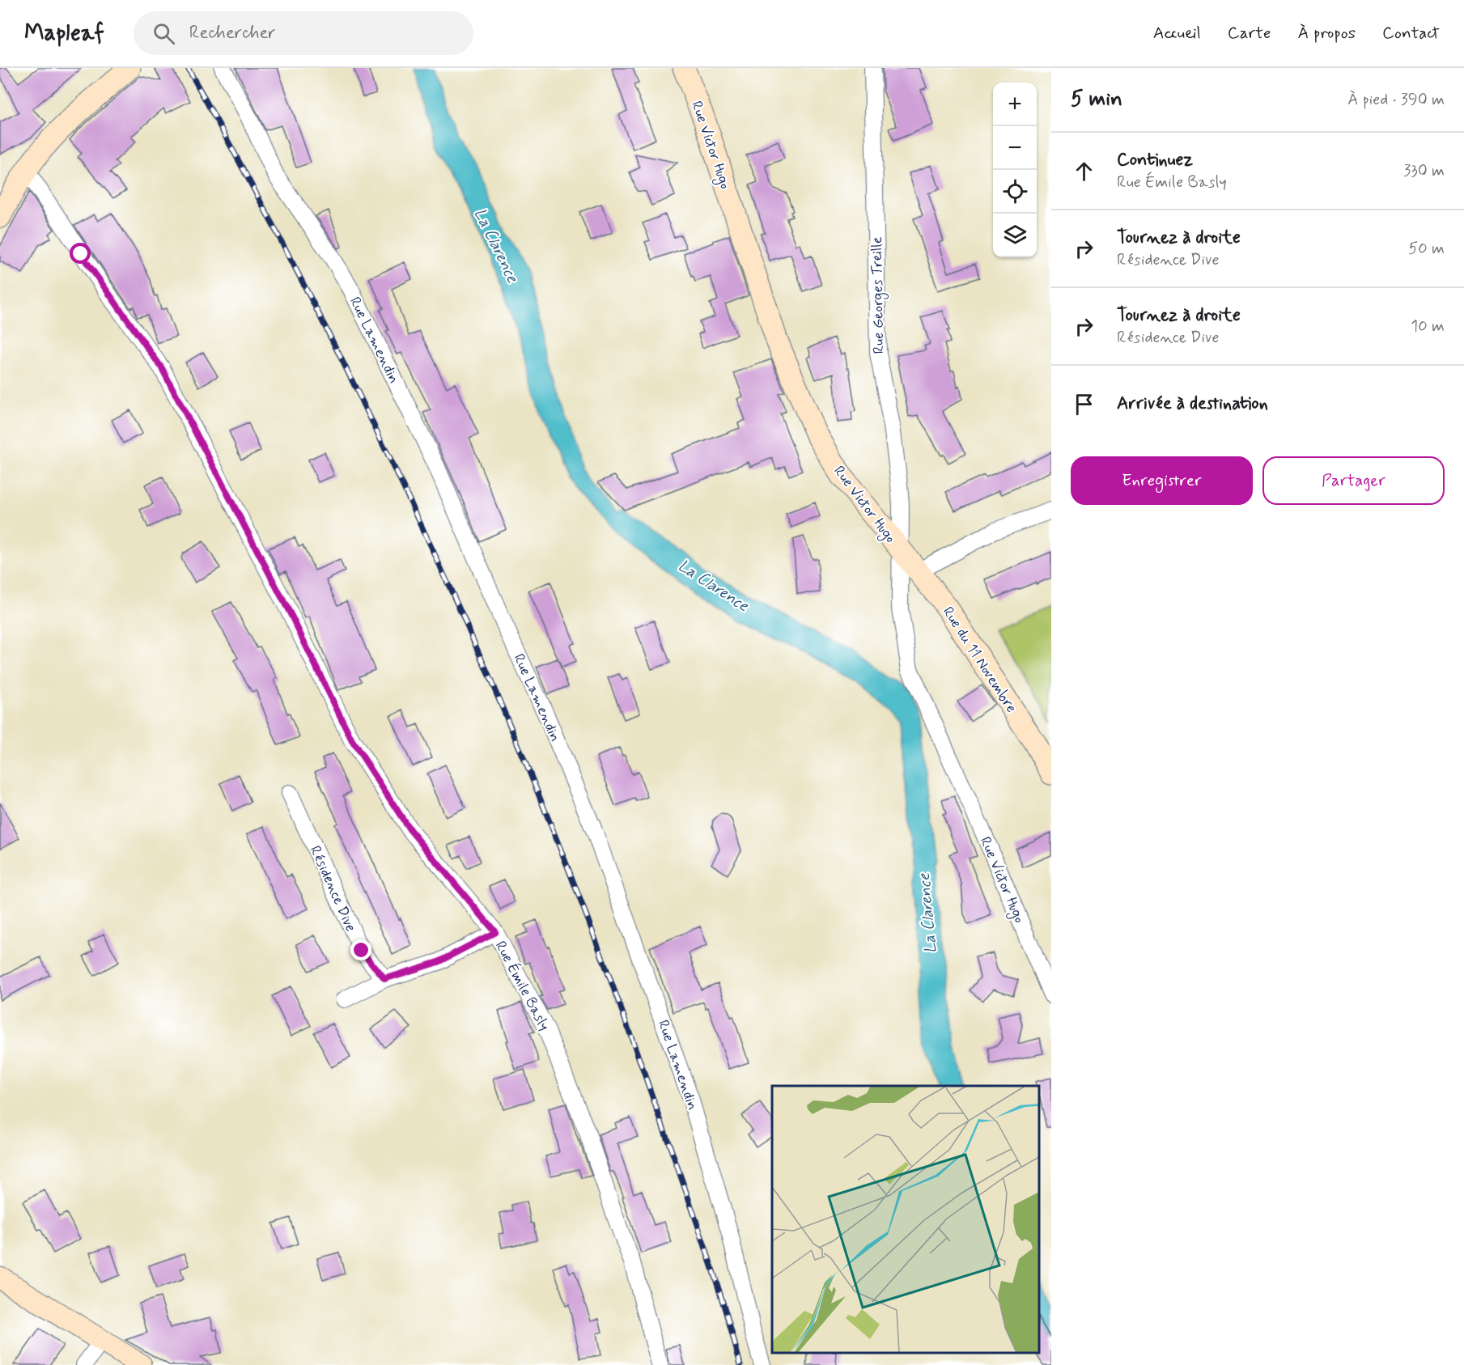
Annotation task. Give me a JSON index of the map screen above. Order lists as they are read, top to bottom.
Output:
{
  "streets": {
    "main road": ["Rue Victor Hugo", "Rue du 11 Novembre"],
    "street": [
      "Rue Georges Treille",
      "Rue Lamendin",
      "Résidence Dive",
      "Rue Émile Basly"
    ]
  },
  "crossings": [
    ["Rue Victor Hugo", "Rue Georges Treille"],
    ["Rue Victor Hugo", "Rue du 11 Novembre"],
    ["Rue Georges Treille", "Rue du 11 Novembre"]
  ],
  "water": ["La Clarence"],
  "page": {
    "header": "Mapleaf",
    "search": "Rechercher",
    "nav": [
      "Accueil",
      "Carte",
      "À propos",
      "Contact"
    ],
    "heading": ["5 min", "À pied · 390 m"],
    "map_buttons": ["+", "−"],
    "list": [
      ["Continuez", "Rue Émile Basly", "330 m"],
      ["Tournez à droite", "Résidence Dive", "50 m"],
      ["Tournez à droite", "Résidence Dive", "10 m"],
      "Arrivée à destination"
    ],
    "buttons": ["Enregistrer", "Partager"]
  }
}
